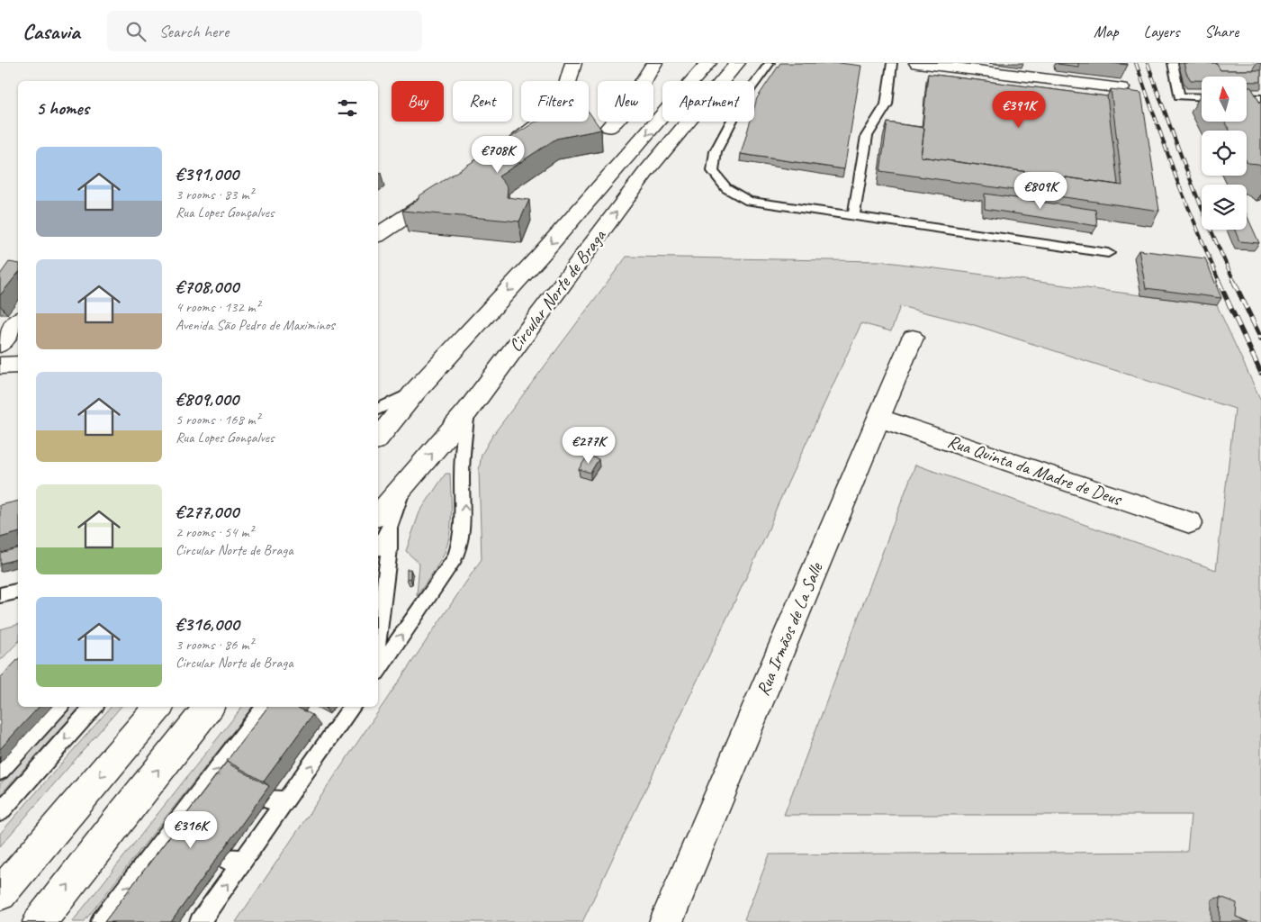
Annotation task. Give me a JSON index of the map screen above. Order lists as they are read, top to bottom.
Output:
{
  "streets": {
    "main road": ["Circular Norte de Braga", "Rua Quinta da Madre de Deus", "Rua Irmãos de La Salle"]
  },
  "crossings": [
    ["Rua Quinta da Madre de Deus", "Rua Irmãos de La Salle"]
  ],
  "north": "top",
  "page": {
    "header": "Casavia",
    "search": "Search here",
    "nav": ["Map", "Layers", "Share"],
    "chip": [
      "Buy",
      "Rent",
      "Filters",
      "New",
      "Apartment"
    ],
    "heading": "5 homes",
    "price": [
      "€391K",
      "€708K",
      "€809K",
      "€277K",
      "€316K"
    ],
    "list": [
      {
        "name": "€391,000",
        "note": "3 rooms · 83 m² · Rua Lopes Gonçalves"
      },
      {
        "name": "€708,000",
        "note": "4 rooms · 132 m² · Avenida São Pedro de Maximinos"
      },
      {
        "name": "€809,000",
        "note": "5 rooms · 168 m² · Rua Lopes Gonçalves"
      },
      {
        "name": "€277,000",
        "note": "2 rooms · 54 m² · Circular Norte de Braga"
      },
      {
        "name": "€316,000",
        "note": "3 rooms · 86 m² · Circular Norte de Braga"
      }
    ]
  }
}
